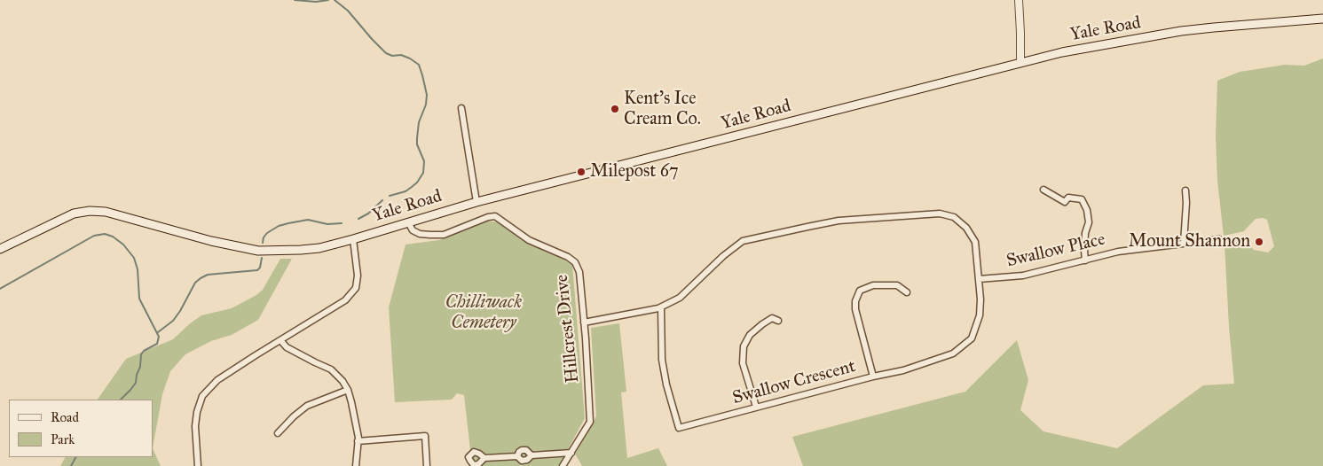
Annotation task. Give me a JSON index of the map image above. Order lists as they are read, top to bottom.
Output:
{
  "streets": {
    "main road": ["Yale Road"],
    "street": ["Swallow Place", "Hillcrest Drive", "Swallow Crescent"]
  },
  "crossings": [
    ["Yale Road", "Hillcrest Drive"],
    ["Swallow Place", "Swallow Crescent"],
    ["Hillcrest Drive", "Swallow Crescent"]
  ],
  "parks": ["Chilliwack Cemetery"],
  "places": ["Kent's Ice Cream Co.", "Milepost 67", "Mount Shannon"],
  "legend": ["Road", "Park"]
}
